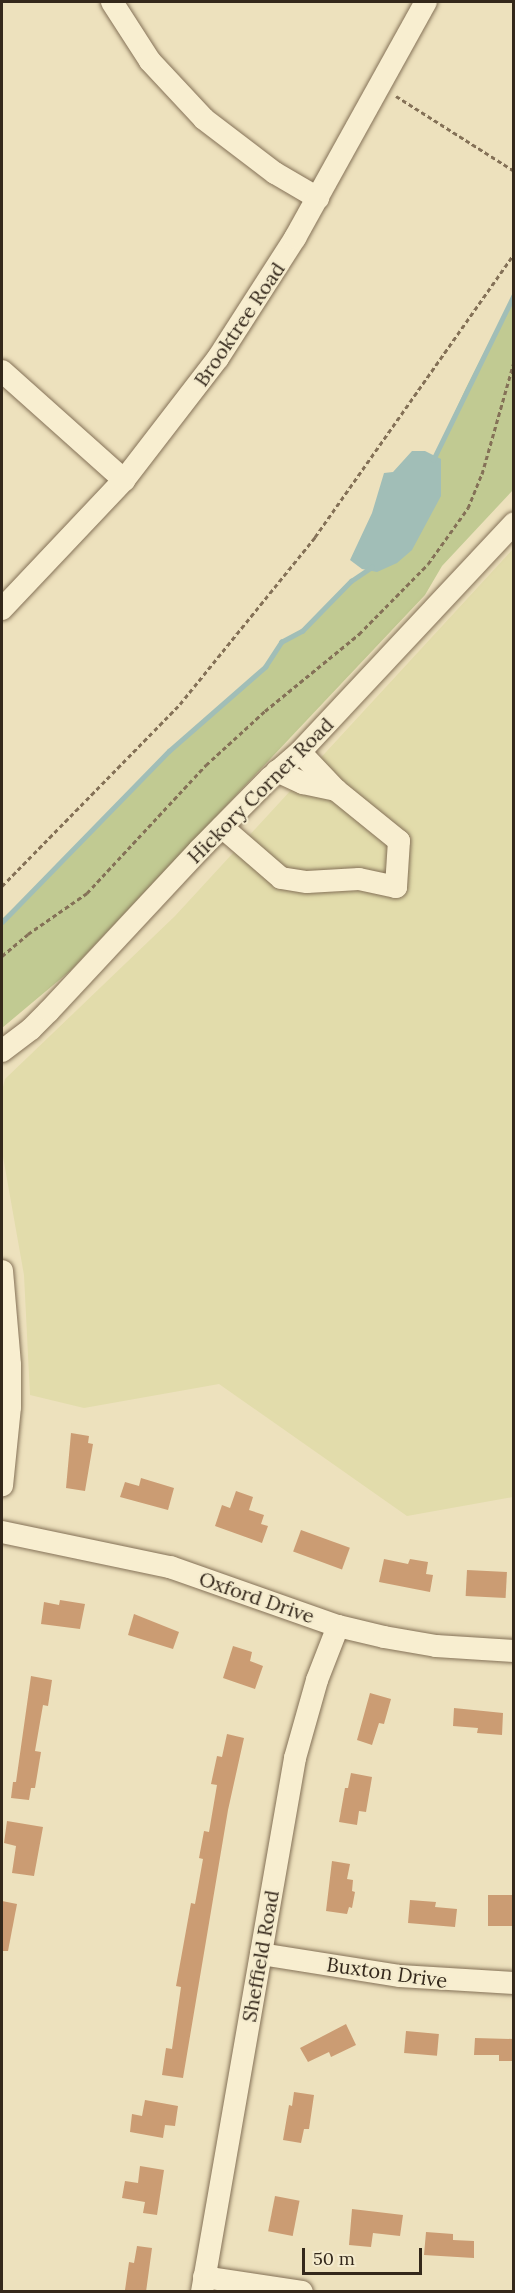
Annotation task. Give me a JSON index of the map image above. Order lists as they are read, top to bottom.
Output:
{
  "streets": {
    "street": [
      "Brooktree Road",
      "Hickory Corner Road",
      "Oxford Drive",
      "Sheffield Road",
      "Buxton Drive"
    ]
  },
  "crossings": [
    ["Oxford Drive", "Sheffield Road"],
    ["Sheffield Road", "Buxton Drive"]
  ],
  "scale_bar": "50 m"
}
